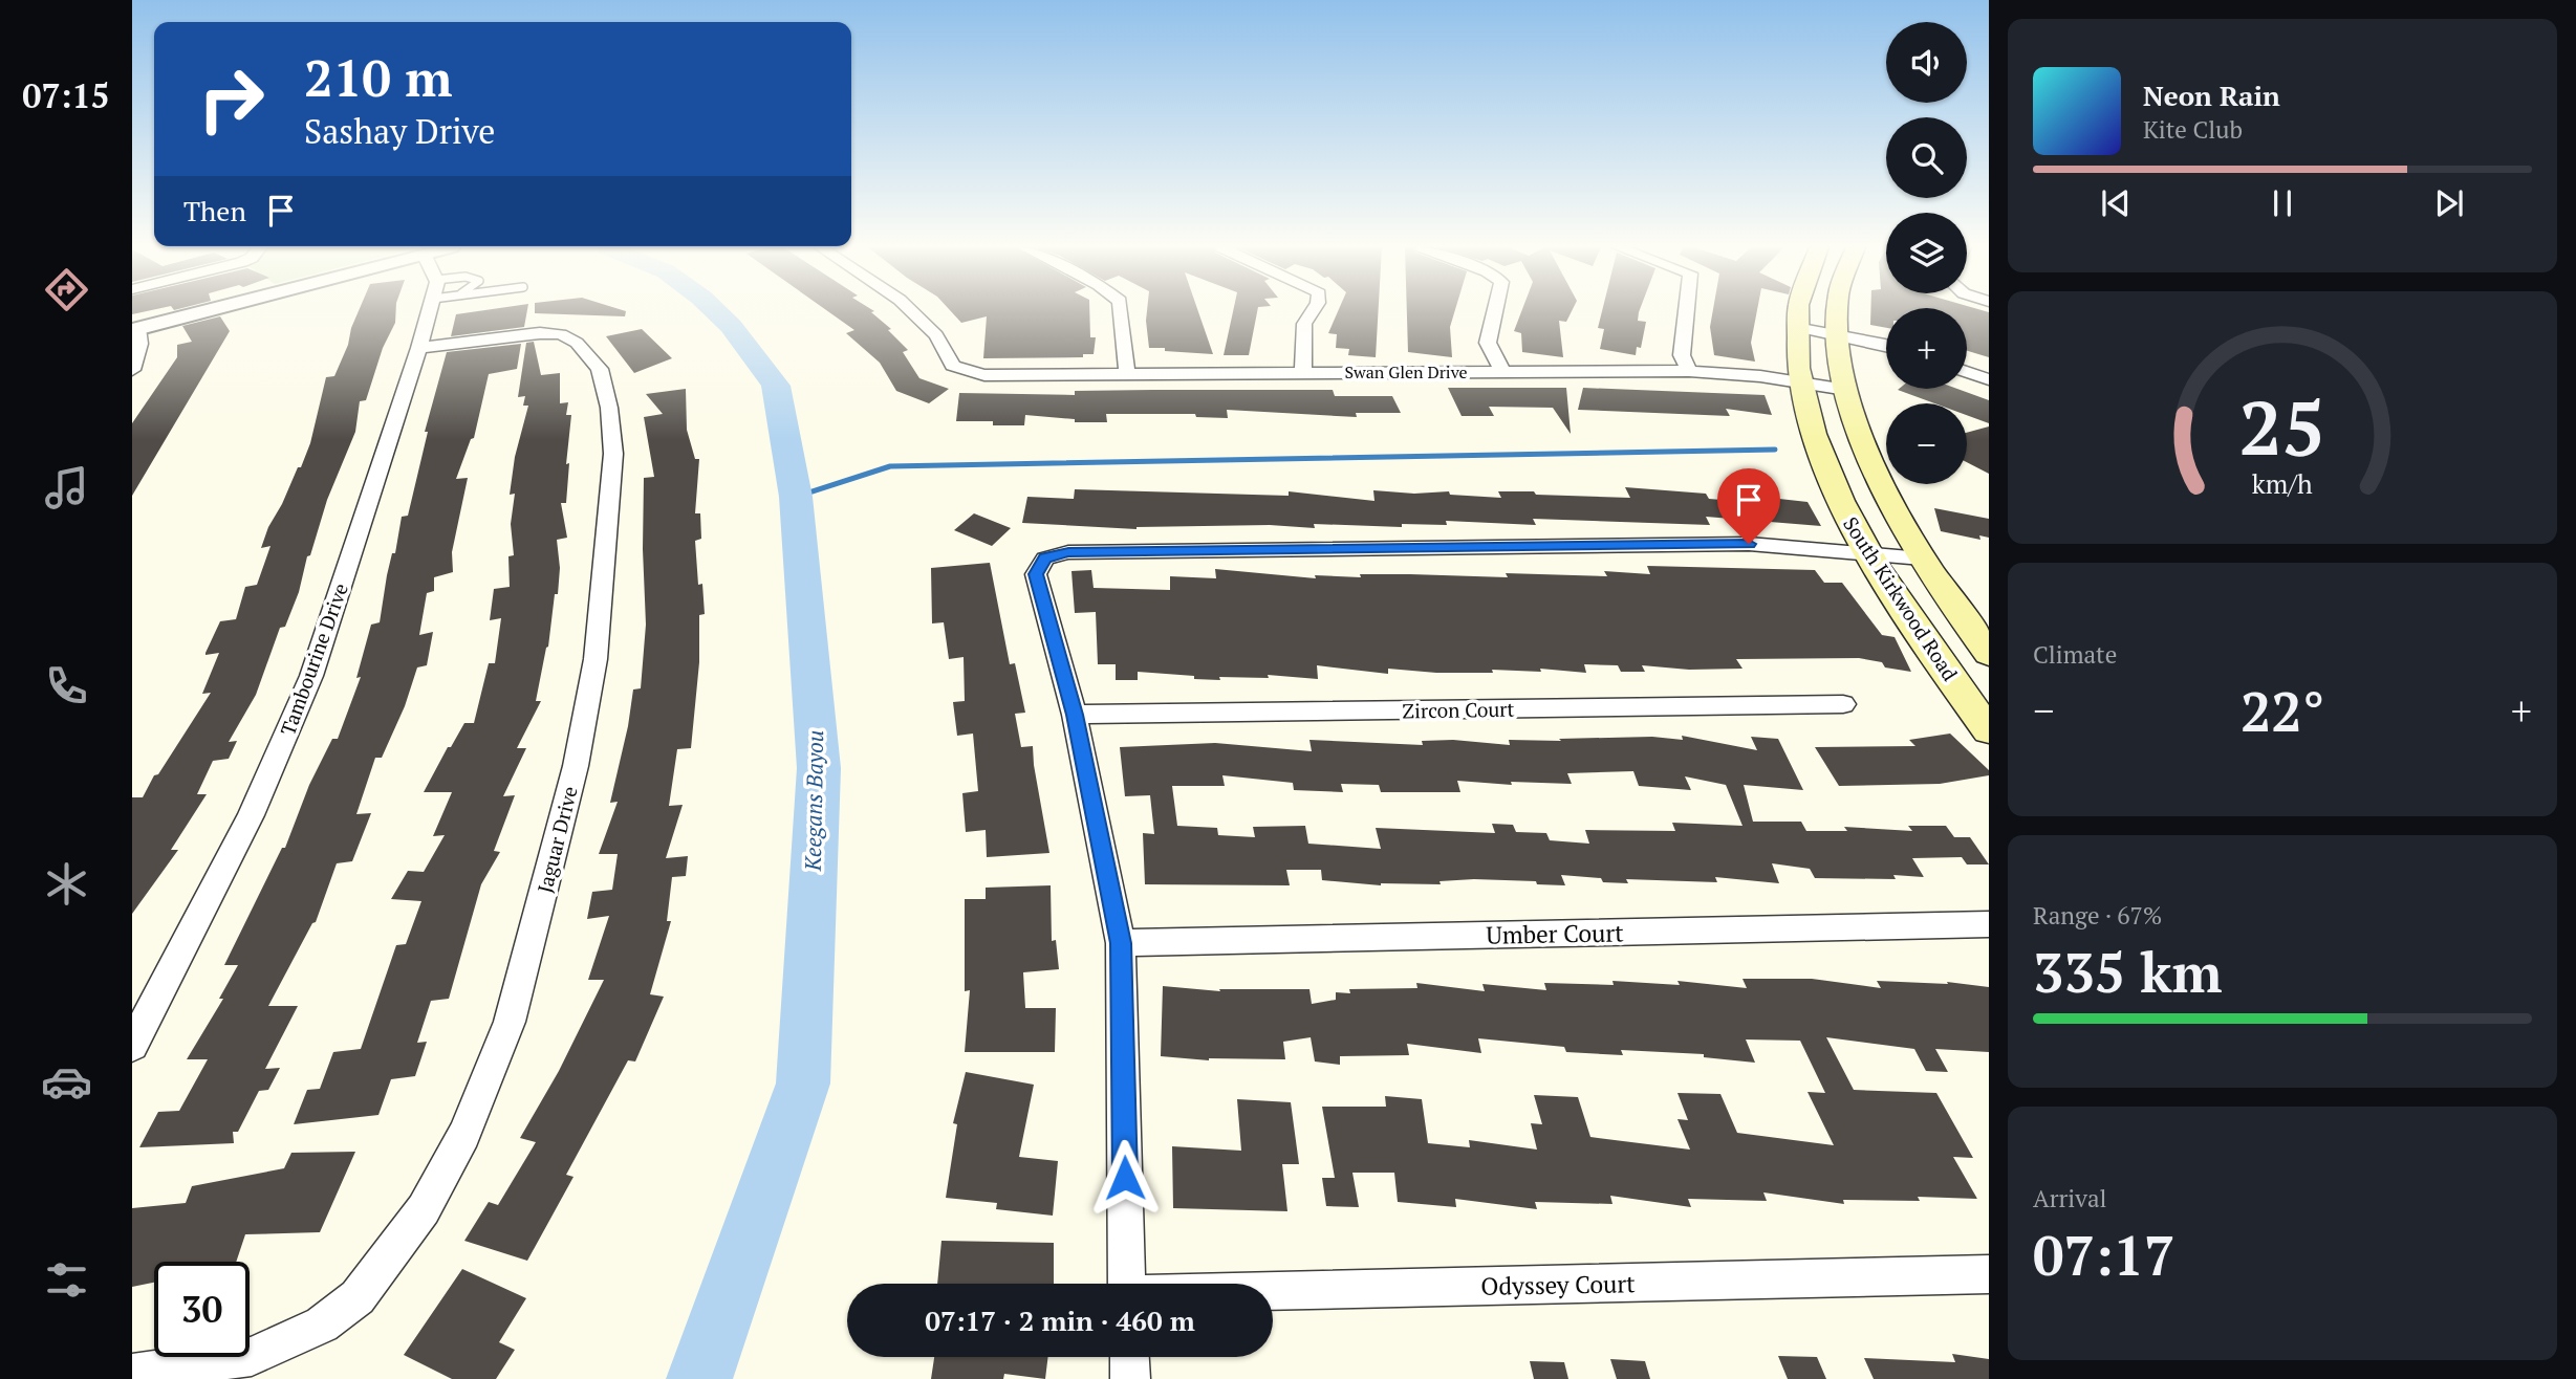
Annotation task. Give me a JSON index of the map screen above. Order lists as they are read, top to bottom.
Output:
{
  "streets": {
    "main road": ["South Kirkwood Road"],
    "street": [
      "Swan Glen Drive",
      "Tambourine Drive",
      "Zircon Court",
      "Jaguar Drive",
      "Umber Court",
      "Odyssey Court"
    ]
  },
  "crossings": [
    ["Swan Glen Drive", "South Kirkwood Road"],
    ["Tambourine Drive", "Jaguar Drive"]
  ],
  "water": ["Keegans Bayou"],
  "page": {
    "tabs": "07:15",
    "map_buttons": ["+", "−"],
    "turn": ["210 m", "Sashay Drive"],
    "song": ["Neon Rain", "Kite Club"],
    "then": "Then",
    "tile": [
      "Climate",
      ["Range · 67%", "335 km"],
      ["Arrival", "07:17"]
    ],
    "heat": ["−", "22°", "+"],
    "limit": "30",
    "trip": "07:17 · 2 min · 460 m",
    "gauge": ["25", "km/h"]
  }
}
